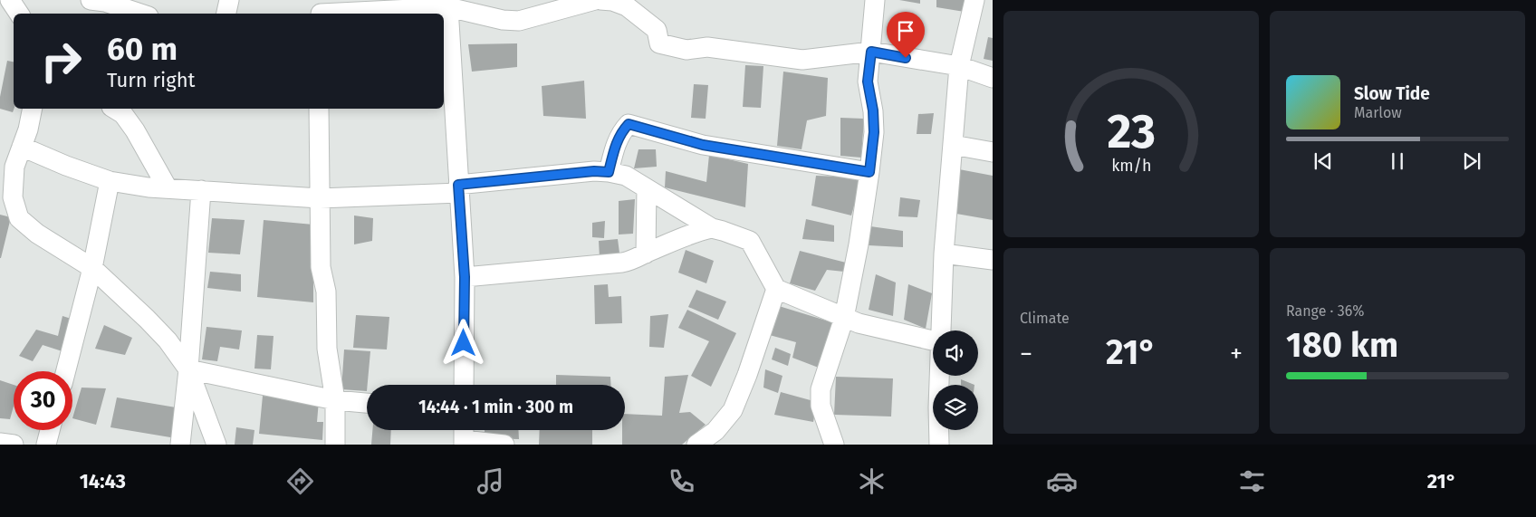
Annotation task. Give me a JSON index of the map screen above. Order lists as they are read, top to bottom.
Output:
{
  "page": {
    "turn": ["60 m", "Turn right"],
    "song": ["Slow Tide", "Marlow"],
    "tile": [
      "Climate",
      ["Range · 36%", "180 km"]
    ],
    "heat": ["−", "21°", "+"],
    "limit": "30",
    "trip": "14:44 · 1 min · 300 m",
    "tabs": ["14:43", "21°"],
    "gauge": ["23", "km/h"]
  }
}
